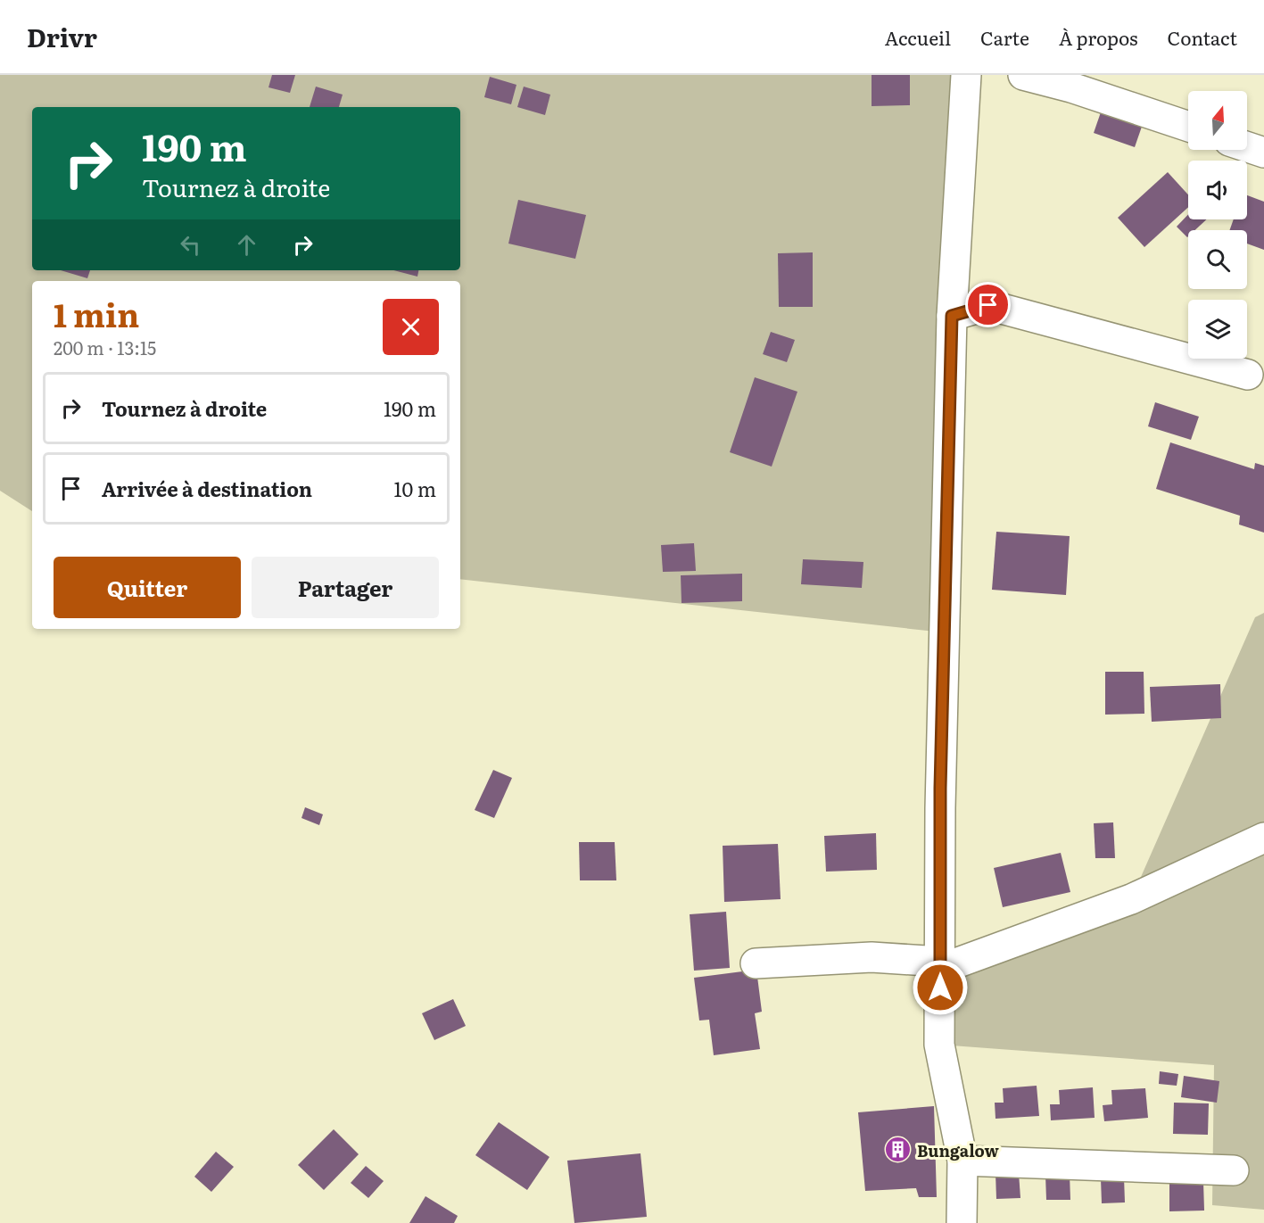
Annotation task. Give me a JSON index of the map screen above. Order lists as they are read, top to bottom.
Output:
{
  "places": {
    "building": ["Bungalow"]
  },
  "north": "top",
  "page": {
    "header": "Drivr",
    "nav": [
      "Accueil",
      "Carte",
      "À propos",
      "Contact"
    ],
    "turn": ["190 m", "Tournez à droite"],
    "heading": ["1 min", "200 m · 13:15"],
    "list": [
      {
        "name": "Tournez à droite",
        "value": "190 m"
      },
      {
        "name": "Arrivée à destination",
        "value": "10 m"
      }
    ],
    "buttons": ["Quitter", "Partager"]
  }
}
